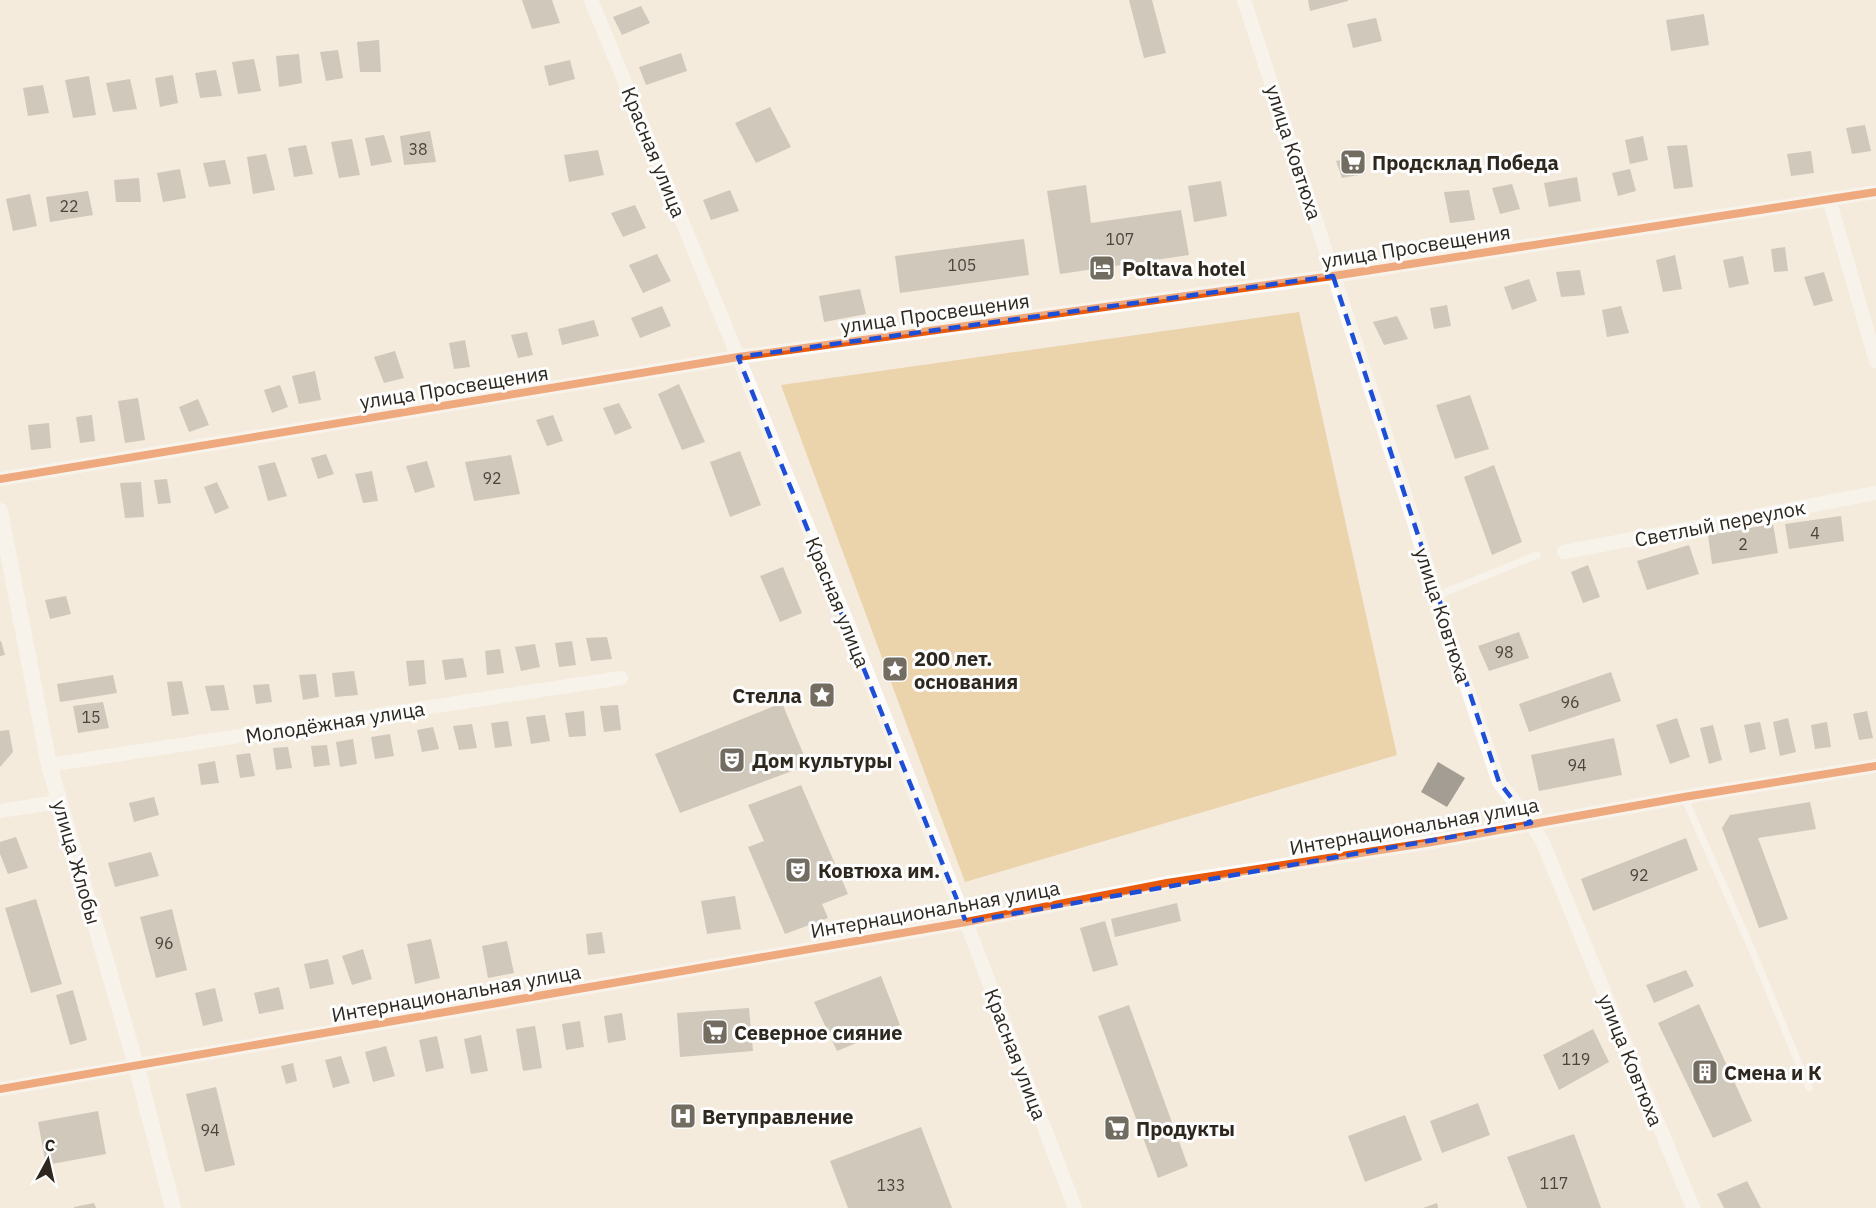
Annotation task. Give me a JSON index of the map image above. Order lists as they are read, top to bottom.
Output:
{
  "streets": {
    "street": [
      "Красная улица",
      "улица Ковтюха",
      "улица Просвещения",
      "Светлый переулок",
      "Молодёжная улица",
      "Интернациональная улица",
      "улица Жлобы"
    ]
  },
  "crossings": [
    ["Красная улица", "улица Просвещения"],
    ["Красная улица", "Интернациональная улица"],
    ["улица Ковтюха", "улица Просвещения"],
    ["улица Ковтюха", "Интернациональная улица"],
    ["Молодёжная улица", "улица Жлобы"],
    ["Интернациональная улица", "улица Жлобы"]
  ],
  "places": {
    "supermarket": ["Продсклад Победа", "Северное сияние", "Продукты"],
    "hotel": ["Poltava hotel"],
    "place": ["200 лет. основания", "Стелла"],
    "theatre": ["Дом культуры", "Ковтюха им."],
    "building": ["Смена и К"],
    "hospital": ["Ветуправление"]
  },
  "house_numbers": [
    "38",
    "22",
    "107",
    "105",
    "92",
    "4",
    "2",
    "98",
    "96",
    "15",
    "94",
    "92",
    "96",
    "119",
    "94",
    "117",
    "133"
  ],
  "north": "top"
}
